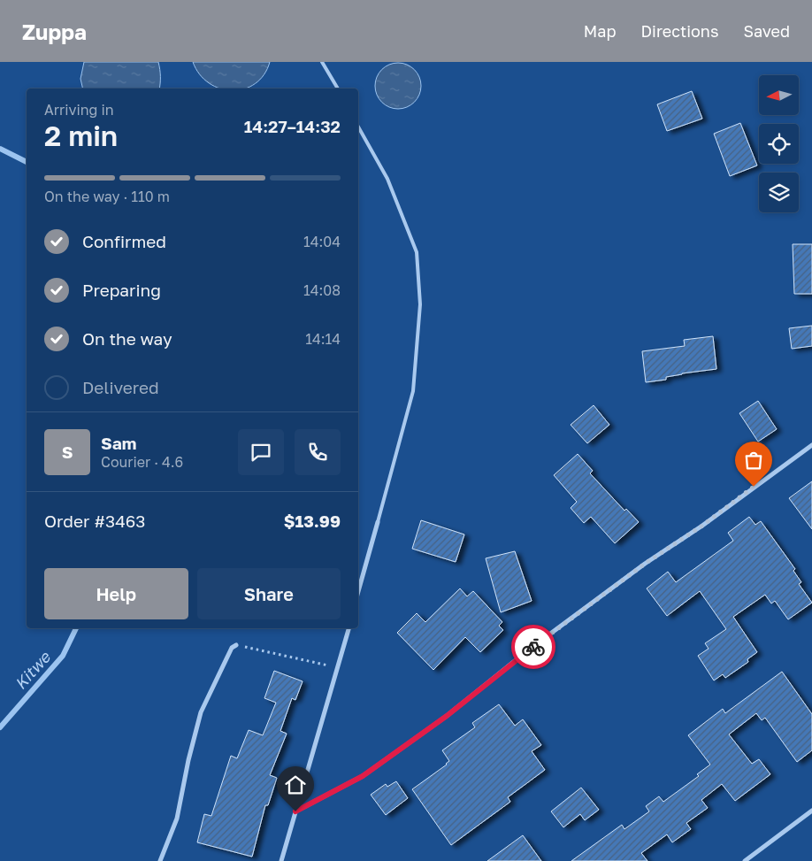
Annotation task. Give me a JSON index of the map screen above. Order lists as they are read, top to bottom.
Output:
{
  "water": ["Kitwe"],
  "north": "left",
  "page": {
    "header": "Zuppa",
    "nav": ["Map", "Directions", "Saved"],
    "heading": ["2 min", "Arriving in", "14:27–14:32"],
    "panel": [
      "Sam",
      "Courier · 4.6",
      "Order #3463",
      "$13.99"
    ],
    "bar": "On the way · 110 m",
    "list": [
      ["Confirmed", "14:04"],
      ["Preparing", "14:08"],
      ["On the way", "14:14"],
      "Delivered"
    ],
    "round": "S",
    "buttons": ["Help", "Share"]
  }
}
